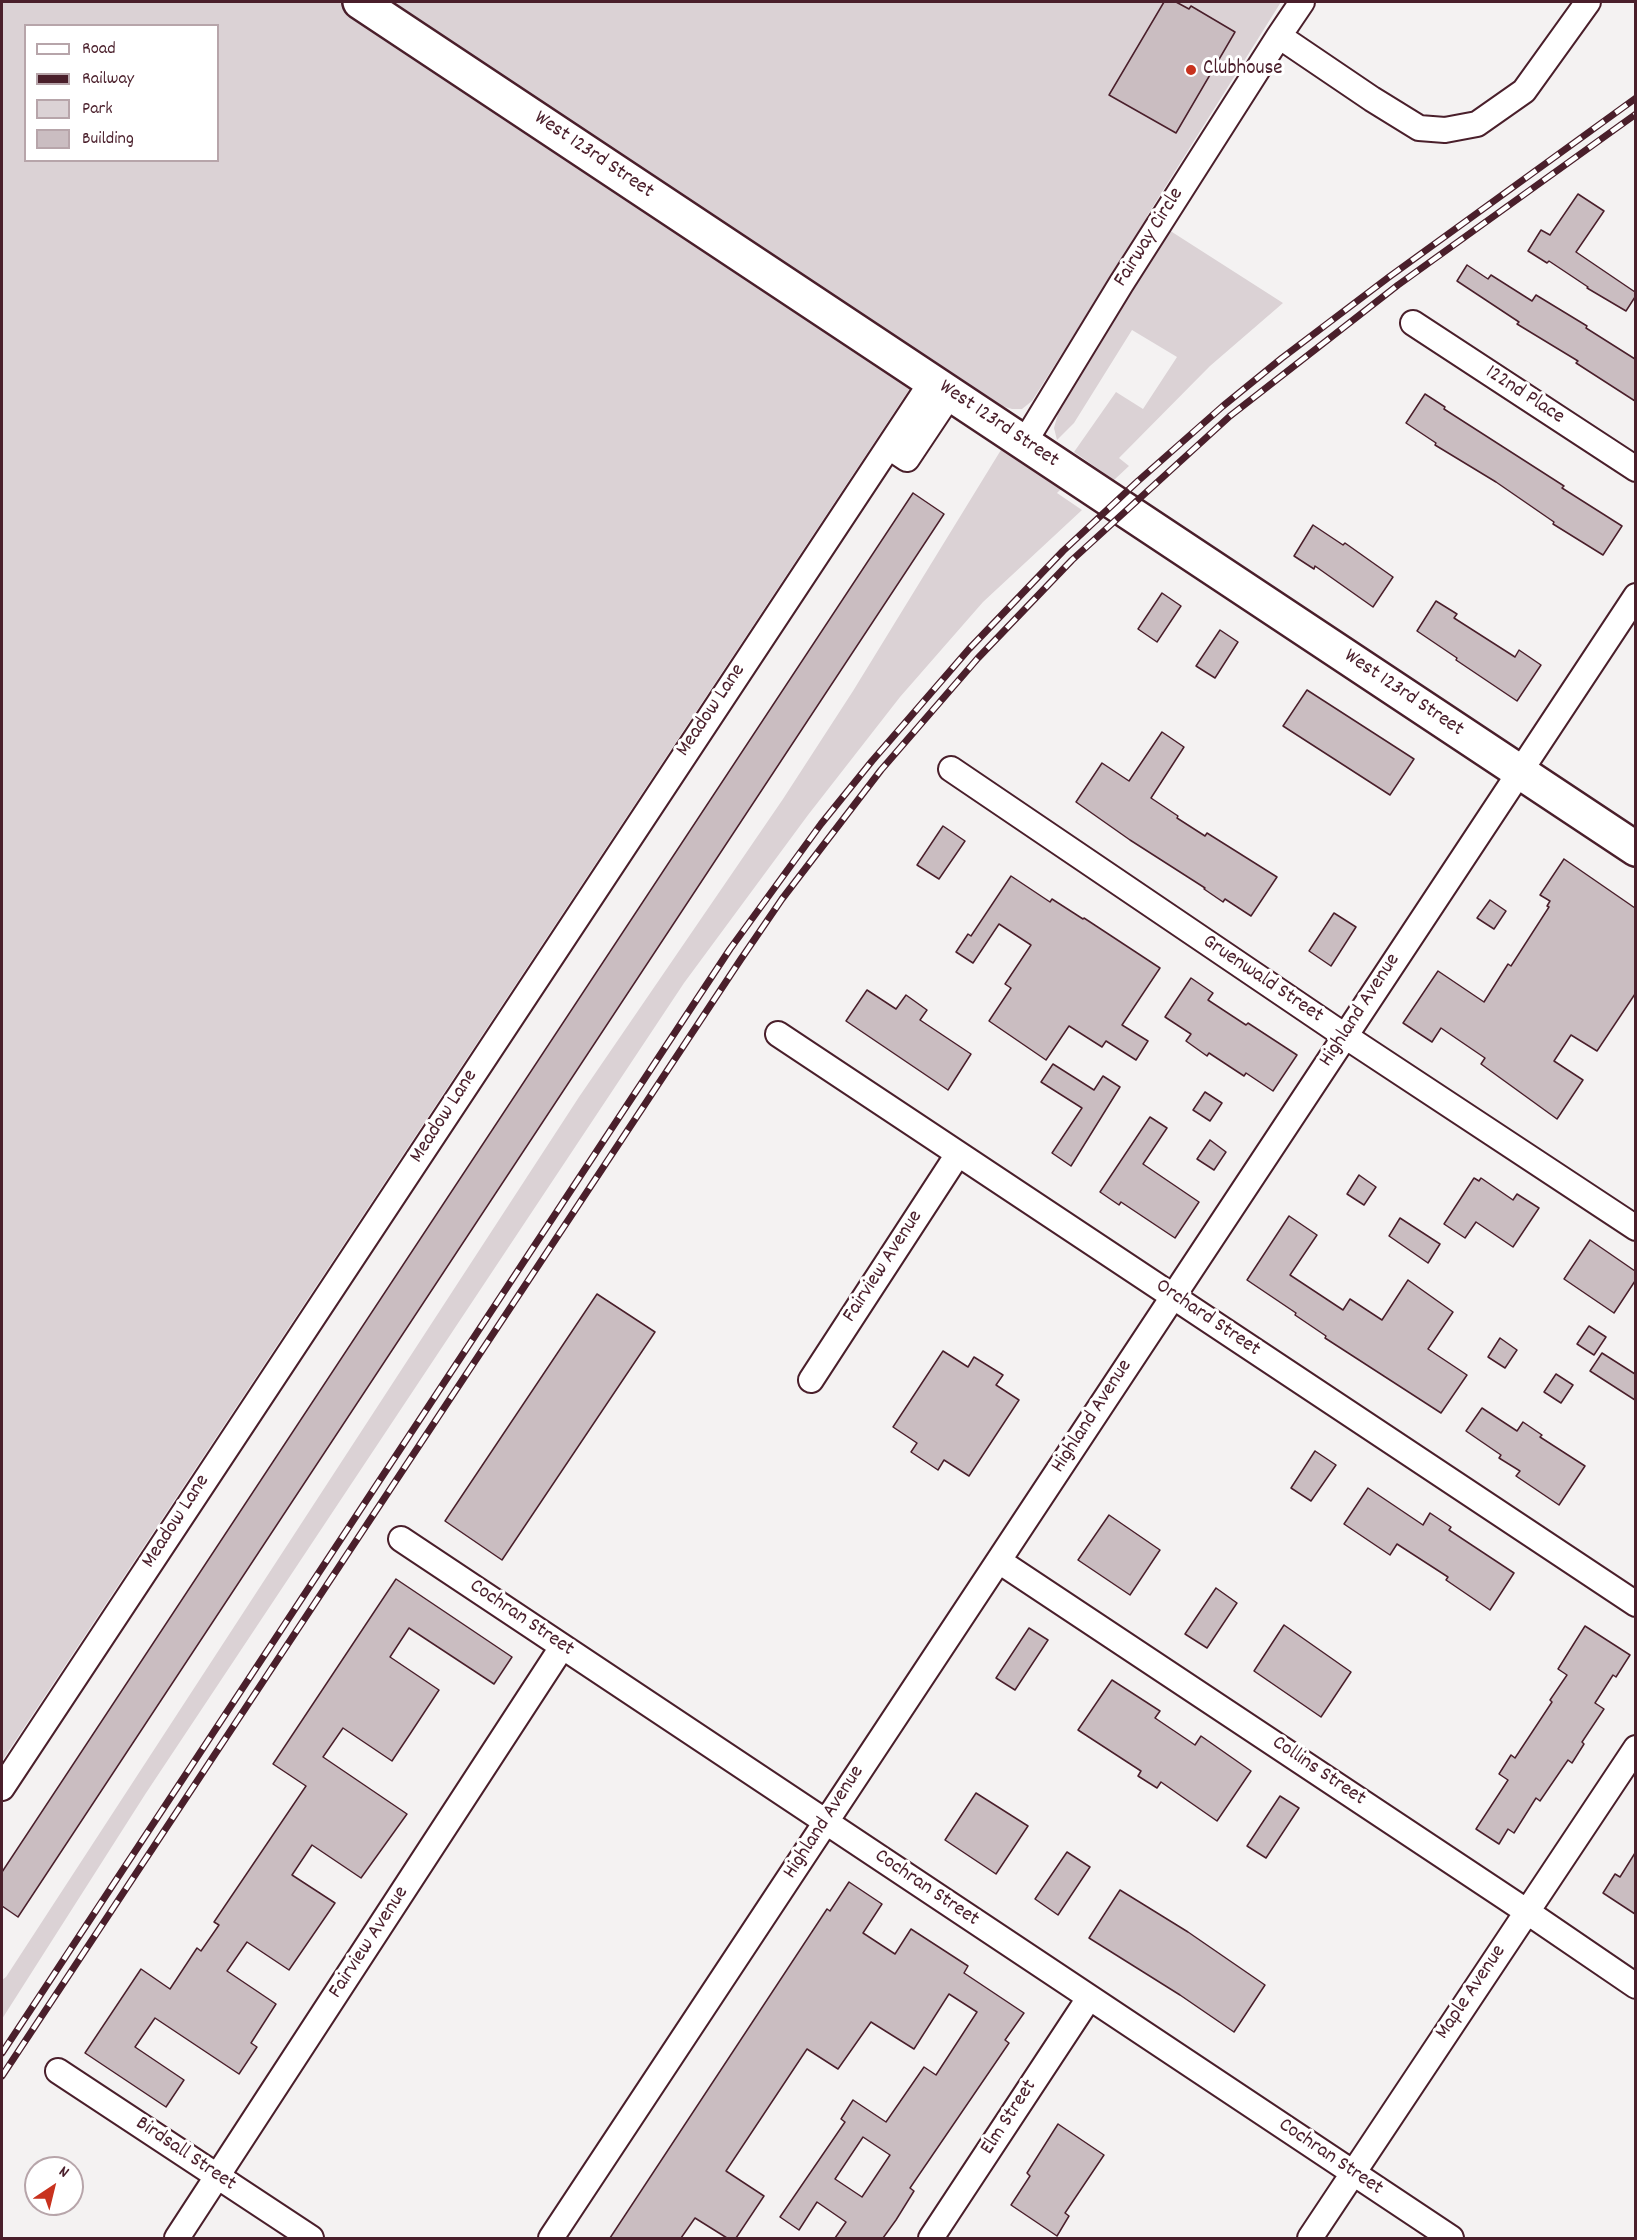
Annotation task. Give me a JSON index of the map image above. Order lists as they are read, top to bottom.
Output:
{
  "streets": {
    "street": [
      "West 123rd Street",
      "Fairway Circle",
      "122nd Place",
      "Meadow Lane",
      "Gruenwald Street",
      "Highland Avenue",
      "Fairview Avenue",
      "Orchard Street",
      "Cochran Street",
      "Collins Street",
      "Maple Avenue",
      "Elm Street",
      "Birdsall Street"
    ]
  },
  "crossings": [
    ["West 123rd Street", "Fairway Circle"],
    ["West 123rd Street", "Meadow Lane"],
    ["West 123rd Street", "Highland Avenue"],
    ["Gruenwald Street", "Highland Avenue"],
    ["Highland Avenue", "Orchard Street"],
    ["Highland Avenue", "Cochran Street"],
    ["Highland Avenue", "Collins Street"],
    ["Fairview Avenue", "Orchard Street"],
    ["Fairview Avenue", "Cochran Street"],
    ["Fairview Avenue", "Birdsall Street"],
    ["Cochran Street", "Maple Avenue"],
    ["Cochran Street", "Elm Street"],
    ["Collins Street", "Maple Avenue"]
  ],
  "places": ["Clubhouse"],
  "legend": [
    "Road",
    "Railway",
    "Park",
    "Building"
  ],
  "north": "top right"
}
